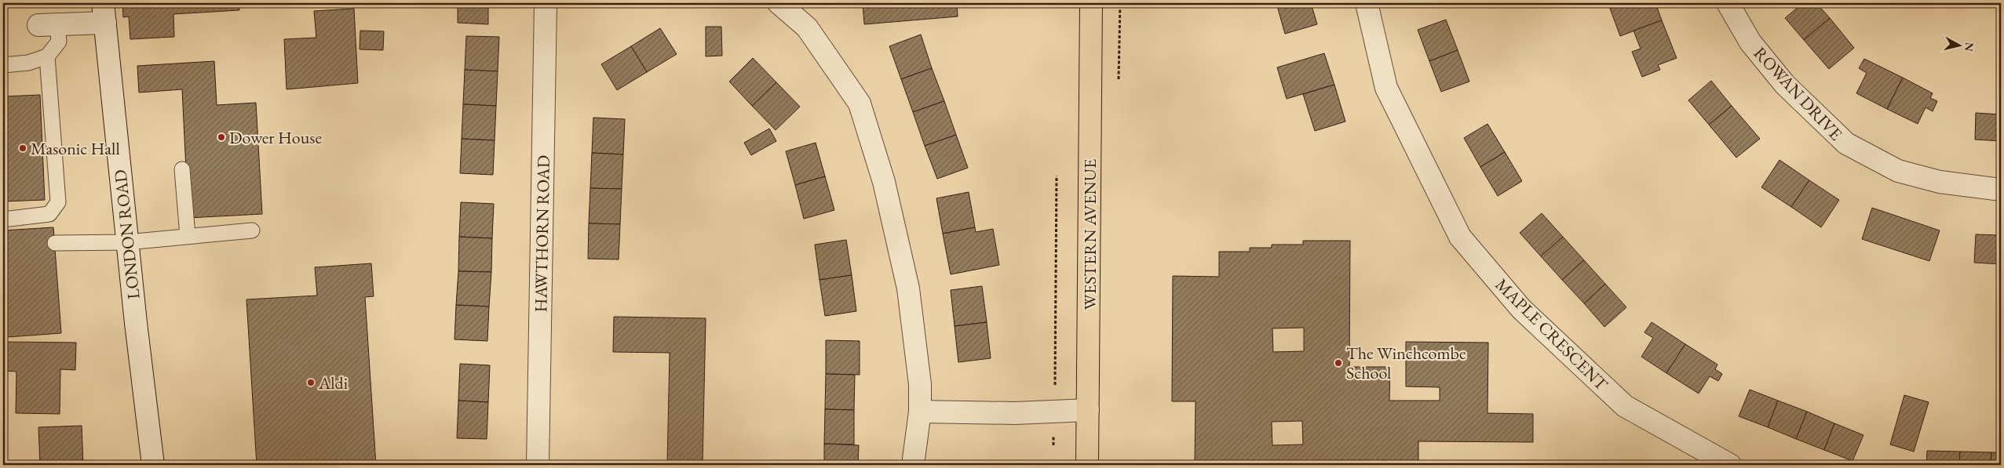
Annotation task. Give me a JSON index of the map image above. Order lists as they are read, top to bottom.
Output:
{
  "streets": {
    "main road": ["WESTERN AVENUE"],
    "street": [
      "ROWAN DRIVE",
      "HAWTHORN ROAD",
      "LONDON ROAD",
      "MAPLE CRESCENT"
    ]
  },
  "places": [
    "Dower House",
    "Masonic Hall",
    "The Winchcombe School",
    "Aldi"
  ],
  "north": "right"
}
